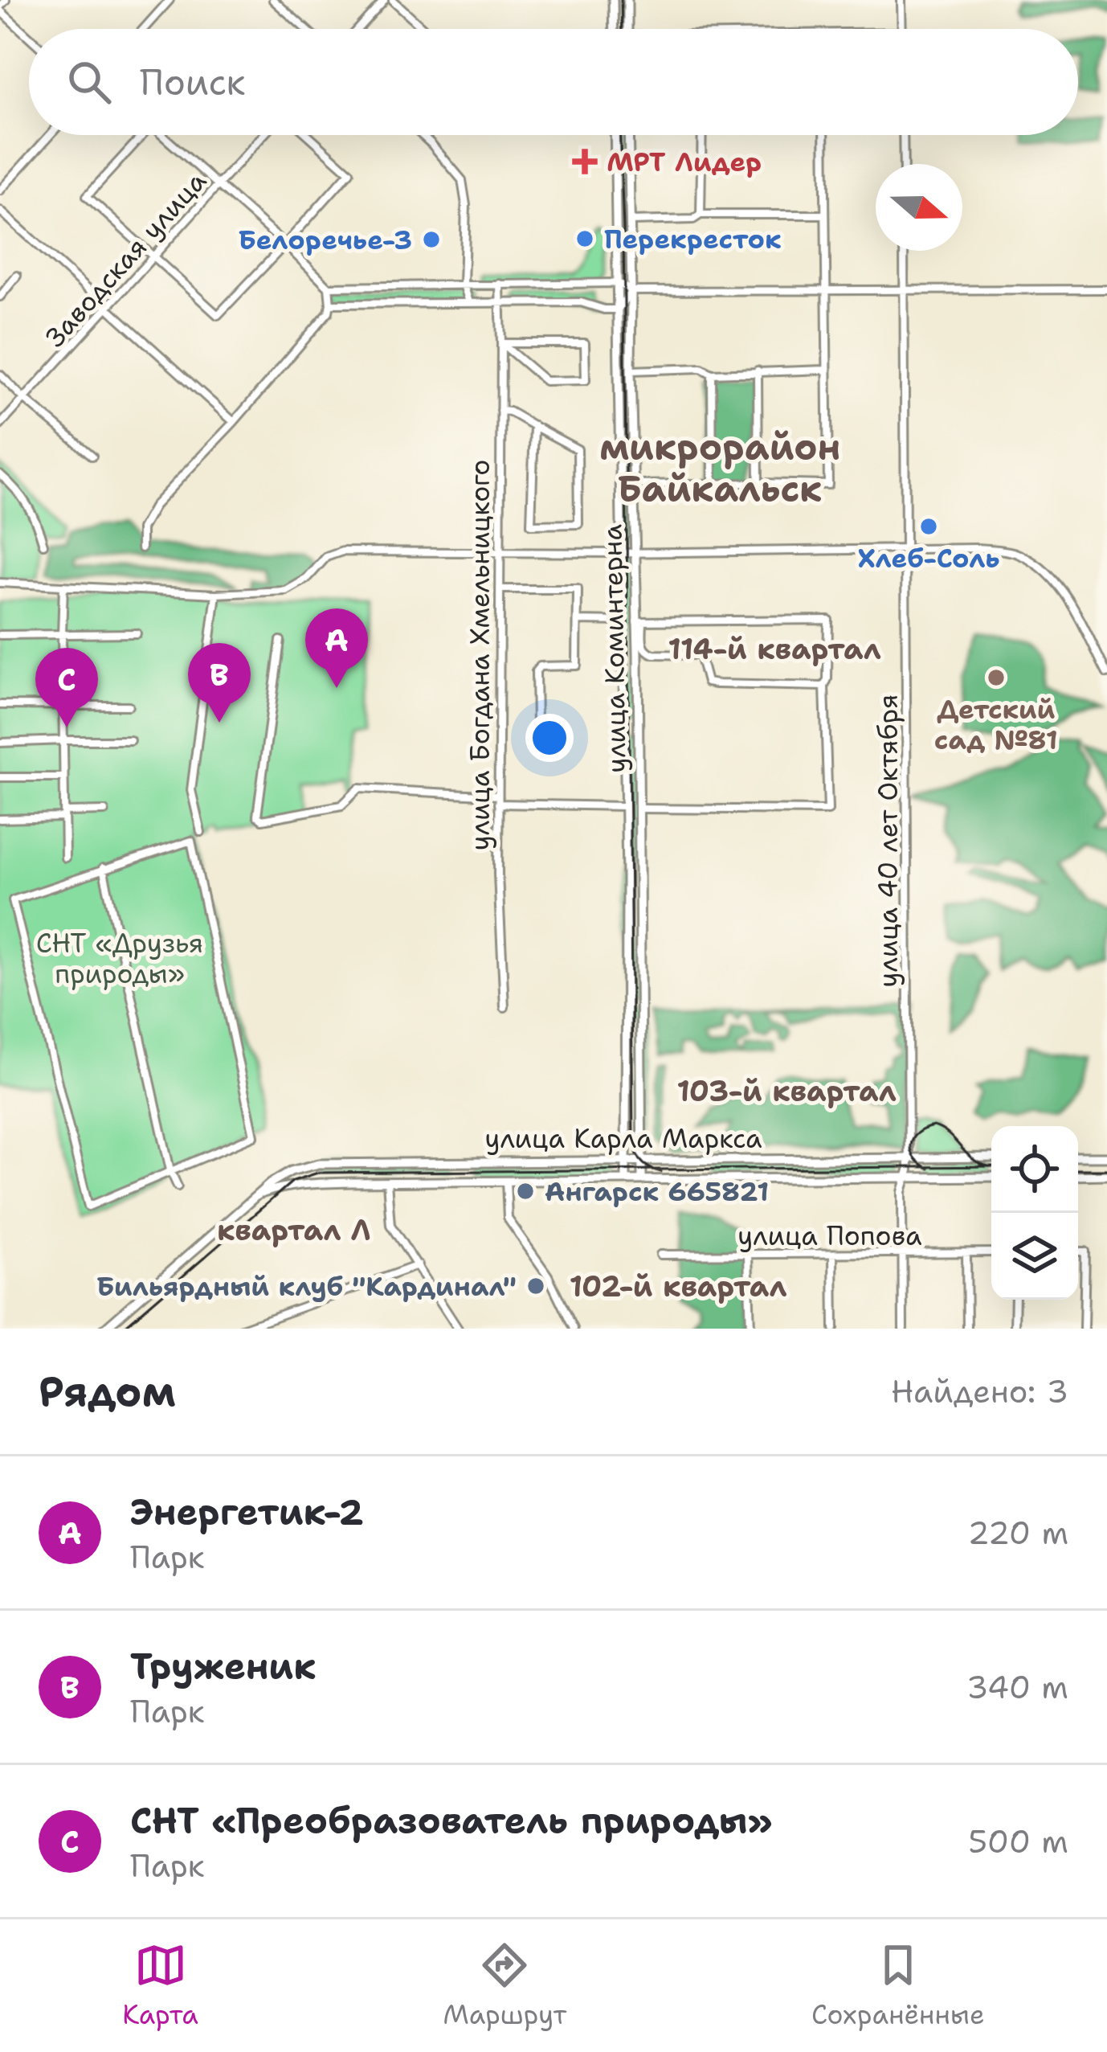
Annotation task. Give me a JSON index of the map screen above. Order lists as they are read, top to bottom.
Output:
{
  "streets": {
    "street": [
      "Заводская улица",
      "улица Коминтерна",
      "улица Богдана Хмельницкого",
      "улица 40 лет Октября",
      "улица Карла Маркса",
      "улица Попова"
    ]
  },
  "crossings": [
    ["улица Коминтерна", "улица Карла Маркса"],
    ["улица 40 лет Октября", "улица Карла Маркса"],
    ["улица 40 лет Октября", "улица Попова"]
  ],
  "districts": [
    "микрорайон Байкальск",
    "114-й квартал",
    "103-й квартал",
    "квартал Л",
    "102-й квартал"
  ],
  "parks": ["СНТ «Друзья природы»"],
  "places": {
    "health": ["МРТ Лидер"],
    "other": [
      "Перекресток",
      "Белоречье-3",
      "Хлеб-Соль",
      "Детский сад №81",
      "Ангарск 665821",
      "Бильярдный клуб \"Кардинал\""
    ]
  },
  "north": "right",
  "page": {
    "search": "Поиск",
    "pins": ["A", "B", "C"],
    "heading": ["Рядом", "Найдено: 3"],
    "list": [
      {
        "mark": "A",
        "name": "Энергетик-2",
        "note": "Парк",
        "value": "220 m"
      },
      {
        "mark": "B",
        "name": "Труженик",
        "note": "Парк",
        "value": "340 m"
      },
      {
        "mark": "C",
        "name": "СНТ «Преобразователь природы»",
        "note": "Парк",
        "value": "500 m"
      }
    ],
    "nav": ["Карта", "Маршрут", "Сохранённые"]
  }
}
